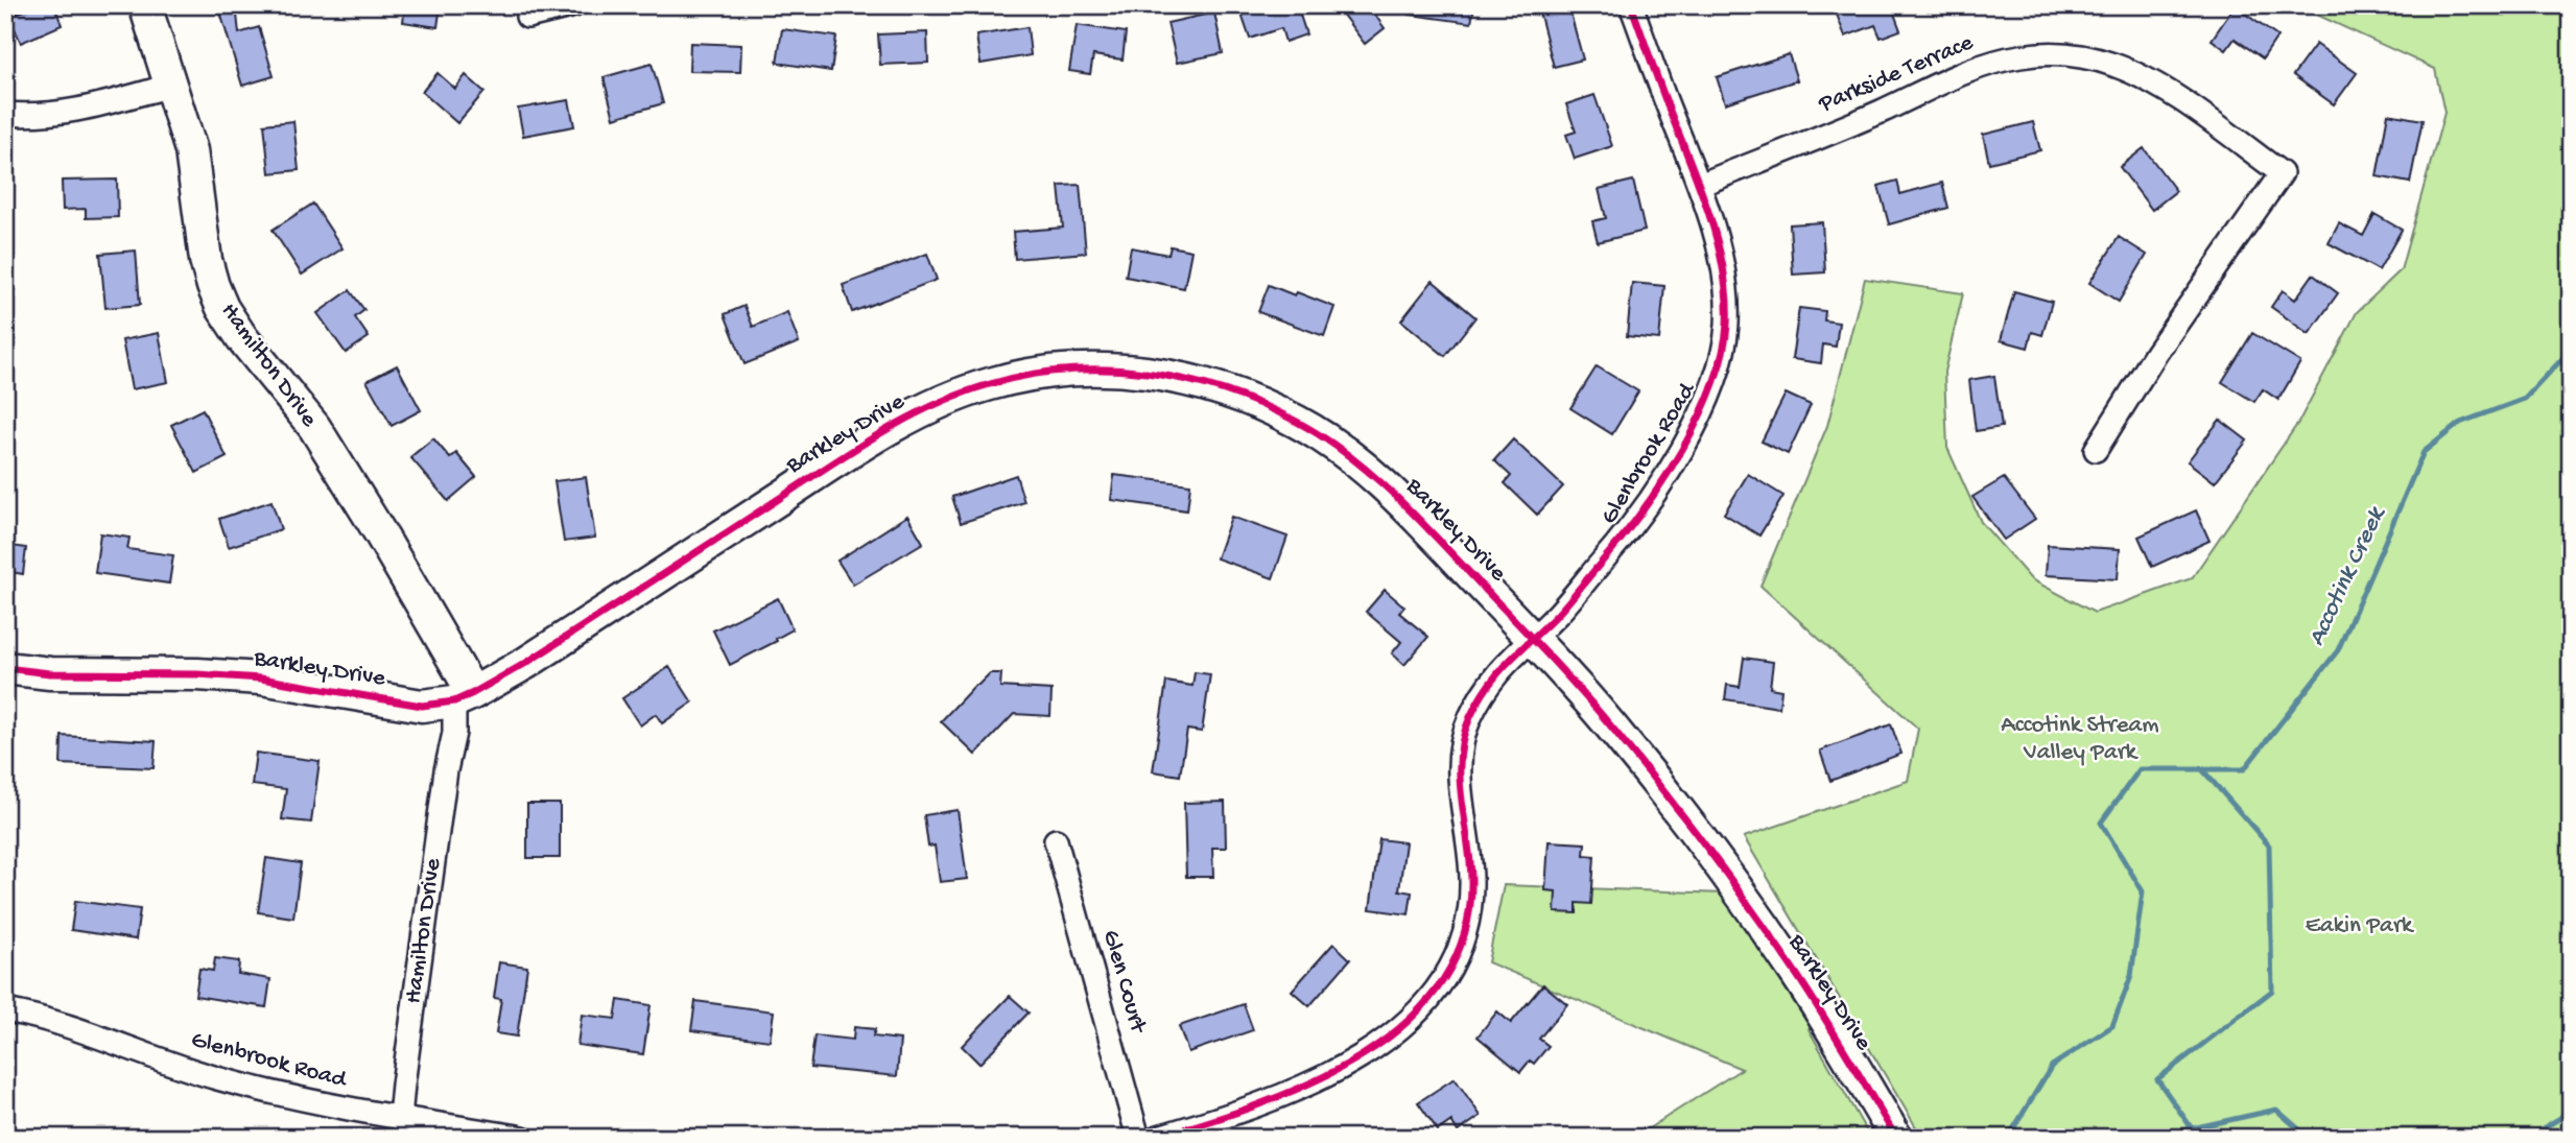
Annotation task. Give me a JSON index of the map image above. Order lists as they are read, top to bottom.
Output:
{
  "streets": {
    "street": [
      "Parkside Terrace",
      "Hamilton Drive",
      "Barkley Drive",
      "Glenbrook Road",
      "Glen Court"
    ]
  },
  "crossings": [
    ["Parkside Terrace", "Glenbrook Road"],
    ["Hamilton Drive", "Barkley Drive"],
    ["Hamilton Drive", "Glenbrook Road"],
    ["Barkley Drive", "Glenbrook Road"]
  ],
  "water": ["Accotink Creek"],
  "parks": ["Accotink Stream Valley Park", "Eakin Park"]
}
